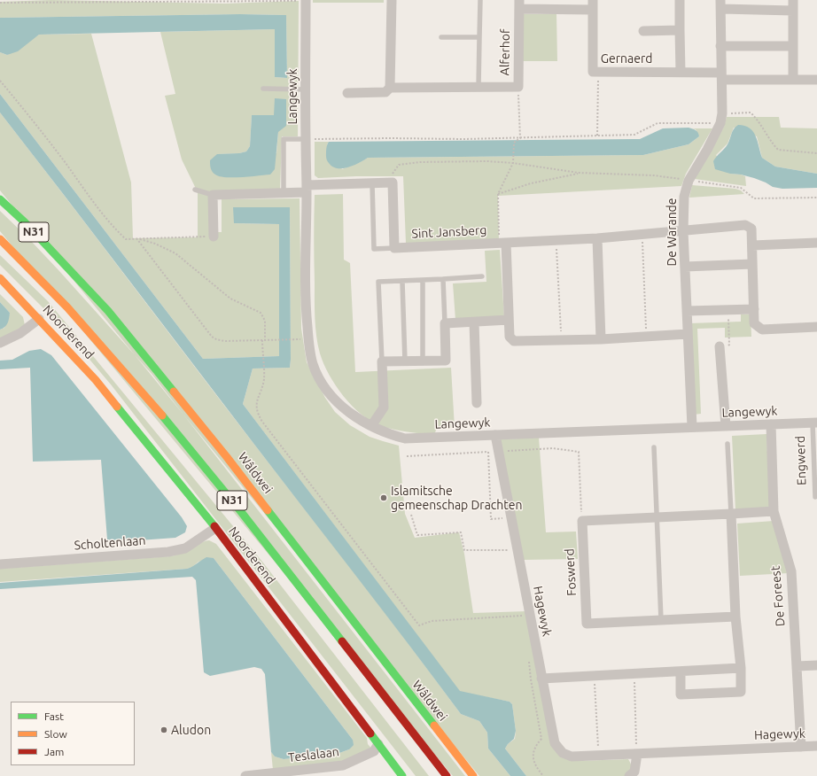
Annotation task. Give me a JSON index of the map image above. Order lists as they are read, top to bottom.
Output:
{
  "streets": {
    "main road": ["N31", "Noorderend", "Wâldwei"],
    "street": [
      "Alferhof",
      "Gernaerd",
      "Langewyk",
      "Sint Jansberg",
      "De Warande",
      "Scholtenlaan",
      "Foswerd",
      "De Foreest",
      "Hagewyk",
      "Teslalaan"
    ],
    "lane": ["Engwerd"]
  },
  "crossings": [
    ["Alferhof", "Gernaerd"],
    ["Gernaerd", "De Warande"],
    ["Langewyk", "De Warande"],
    ["Langewyk", "Engwerd"],
    ["Langewyk", "De Foreest"],
    ["Langewyk", "Hagewyk"],
    ["Sint Jansberg", "De Warande"],
    ["Noorderend", "Scholtenlaan"],
    ["Noorderend", "Teslalaan"],
    ["De Foreest", "Hagewyk"]
  ],
  "places": ["Islamitsche gemeenschap Drachten", "Aludon"],
  "legend": ["Fast", "Slow", "Jam"]
}
